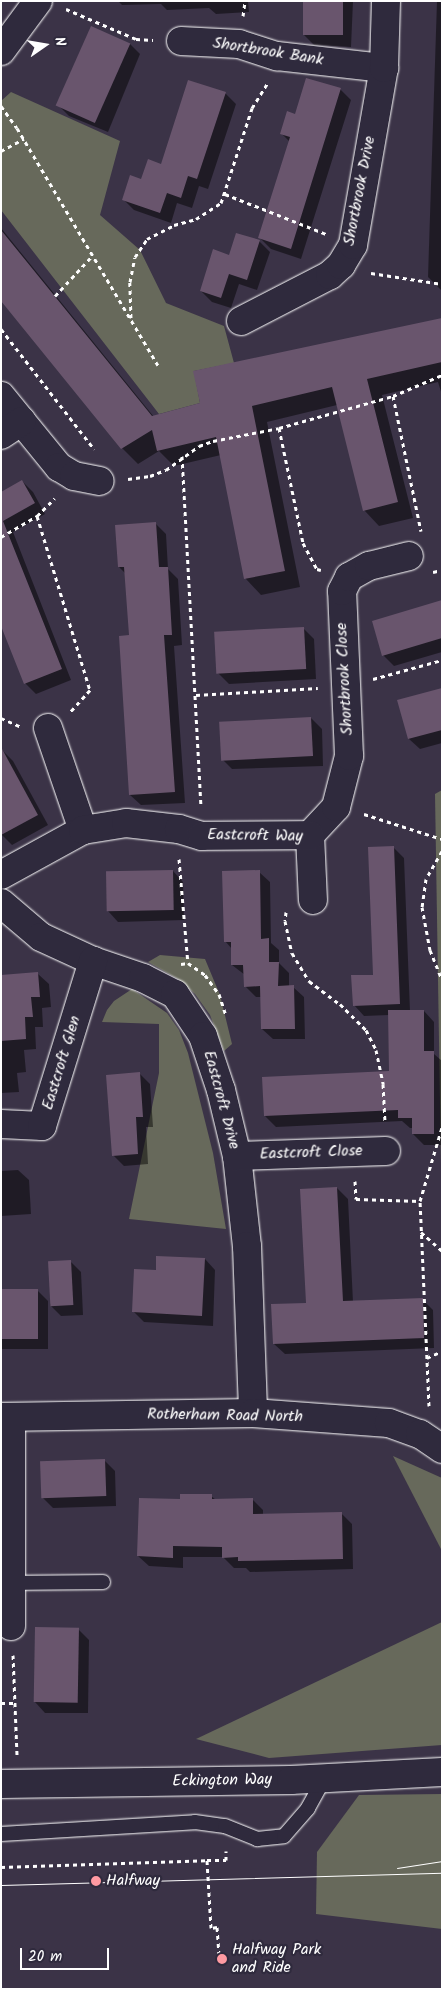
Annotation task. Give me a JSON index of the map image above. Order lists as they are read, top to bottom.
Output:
{
  "streets": {
    "street": [
      "Shortbrook Bank",
      "Shortbrook Drive",
      "Shortbrook Close",
      "Eastcroft Way",
      "Eastcroft Glen",
      "Eastcroft Drive",
      "Eastcroft Close",
      "Rotherham Road North",
      "Eckington Way"
    ]
  },
  "crossings": [
    ["Shortbrook Bank", "Shortbrook Drive"],
    ["Shortbrook Close", "Eastcroft Way"],
    ["Eastcroft Glen", "Eastcroft Drive"],
    ["Eastcroft Drive", "Eastcroft Close"],
    ["Eastcroft Drive", "Rotherham Road North"]
  ],
  "places": ["Halfway", "Halfway Park and Ride"],
  "scale_bar": "20 m",
  "north": "right"
}
